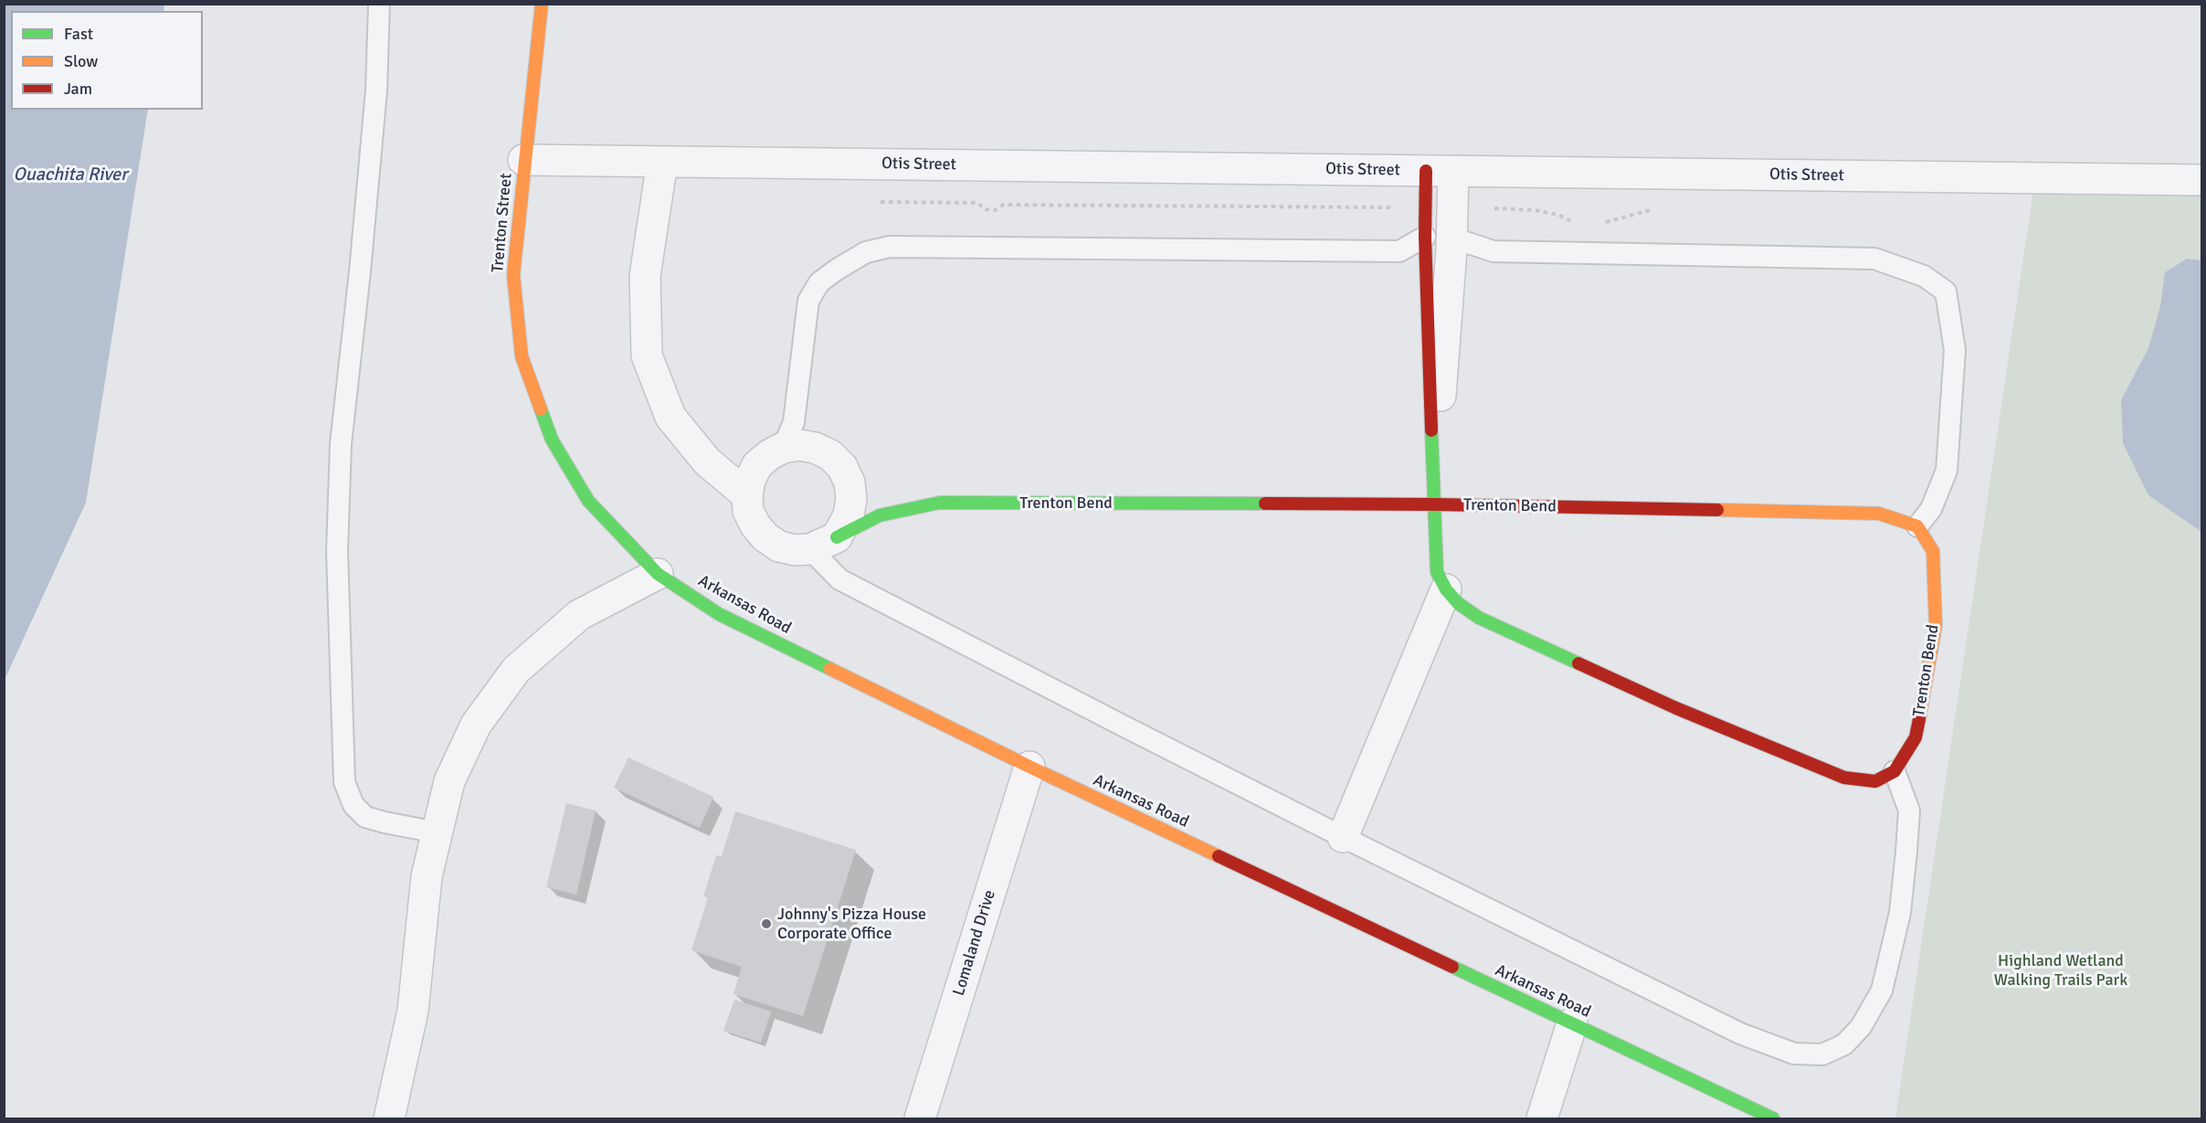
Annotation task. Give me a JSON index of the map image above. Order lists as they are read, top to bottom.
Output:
{
  "streets": {
    "street": [
      "Otis Street",
      "Trenton Street",
      "Trenton Bend",
      "Arkansas Road",
      "Lomaland Drive"
    ]
  },
  "crossings": [
    ["Otis Street", "Trenton Street"],
    ["Trenton Street", "Arkansas Road"],
    ["Arkansas Road", "Lomaland Drive"]
  ],
  "water": ["Ouachita River"],
  "parks": ["Highland Wetland Walking Trails Park"],
  "places": ["Johnny's Pizza House Corporate Office"],
  "legend": ["Fast", "Slow", "Jam"]
}
